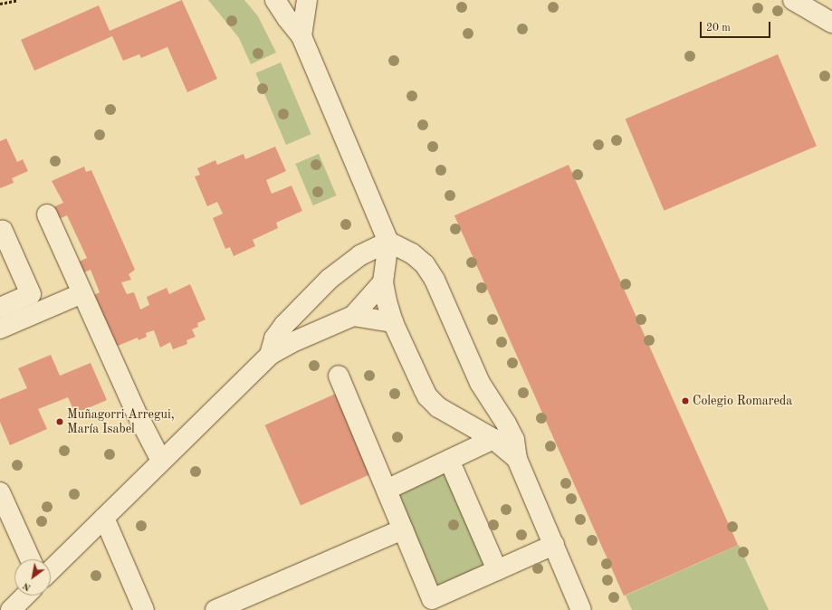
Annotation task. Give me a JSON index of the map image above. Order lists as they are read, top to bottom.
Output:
{
  "places": ["Colegio Romareda", "Muñagorri Arregui, María Isabel"],
  "scale_bar": "20 m",
  "north": "bottom left"
}
